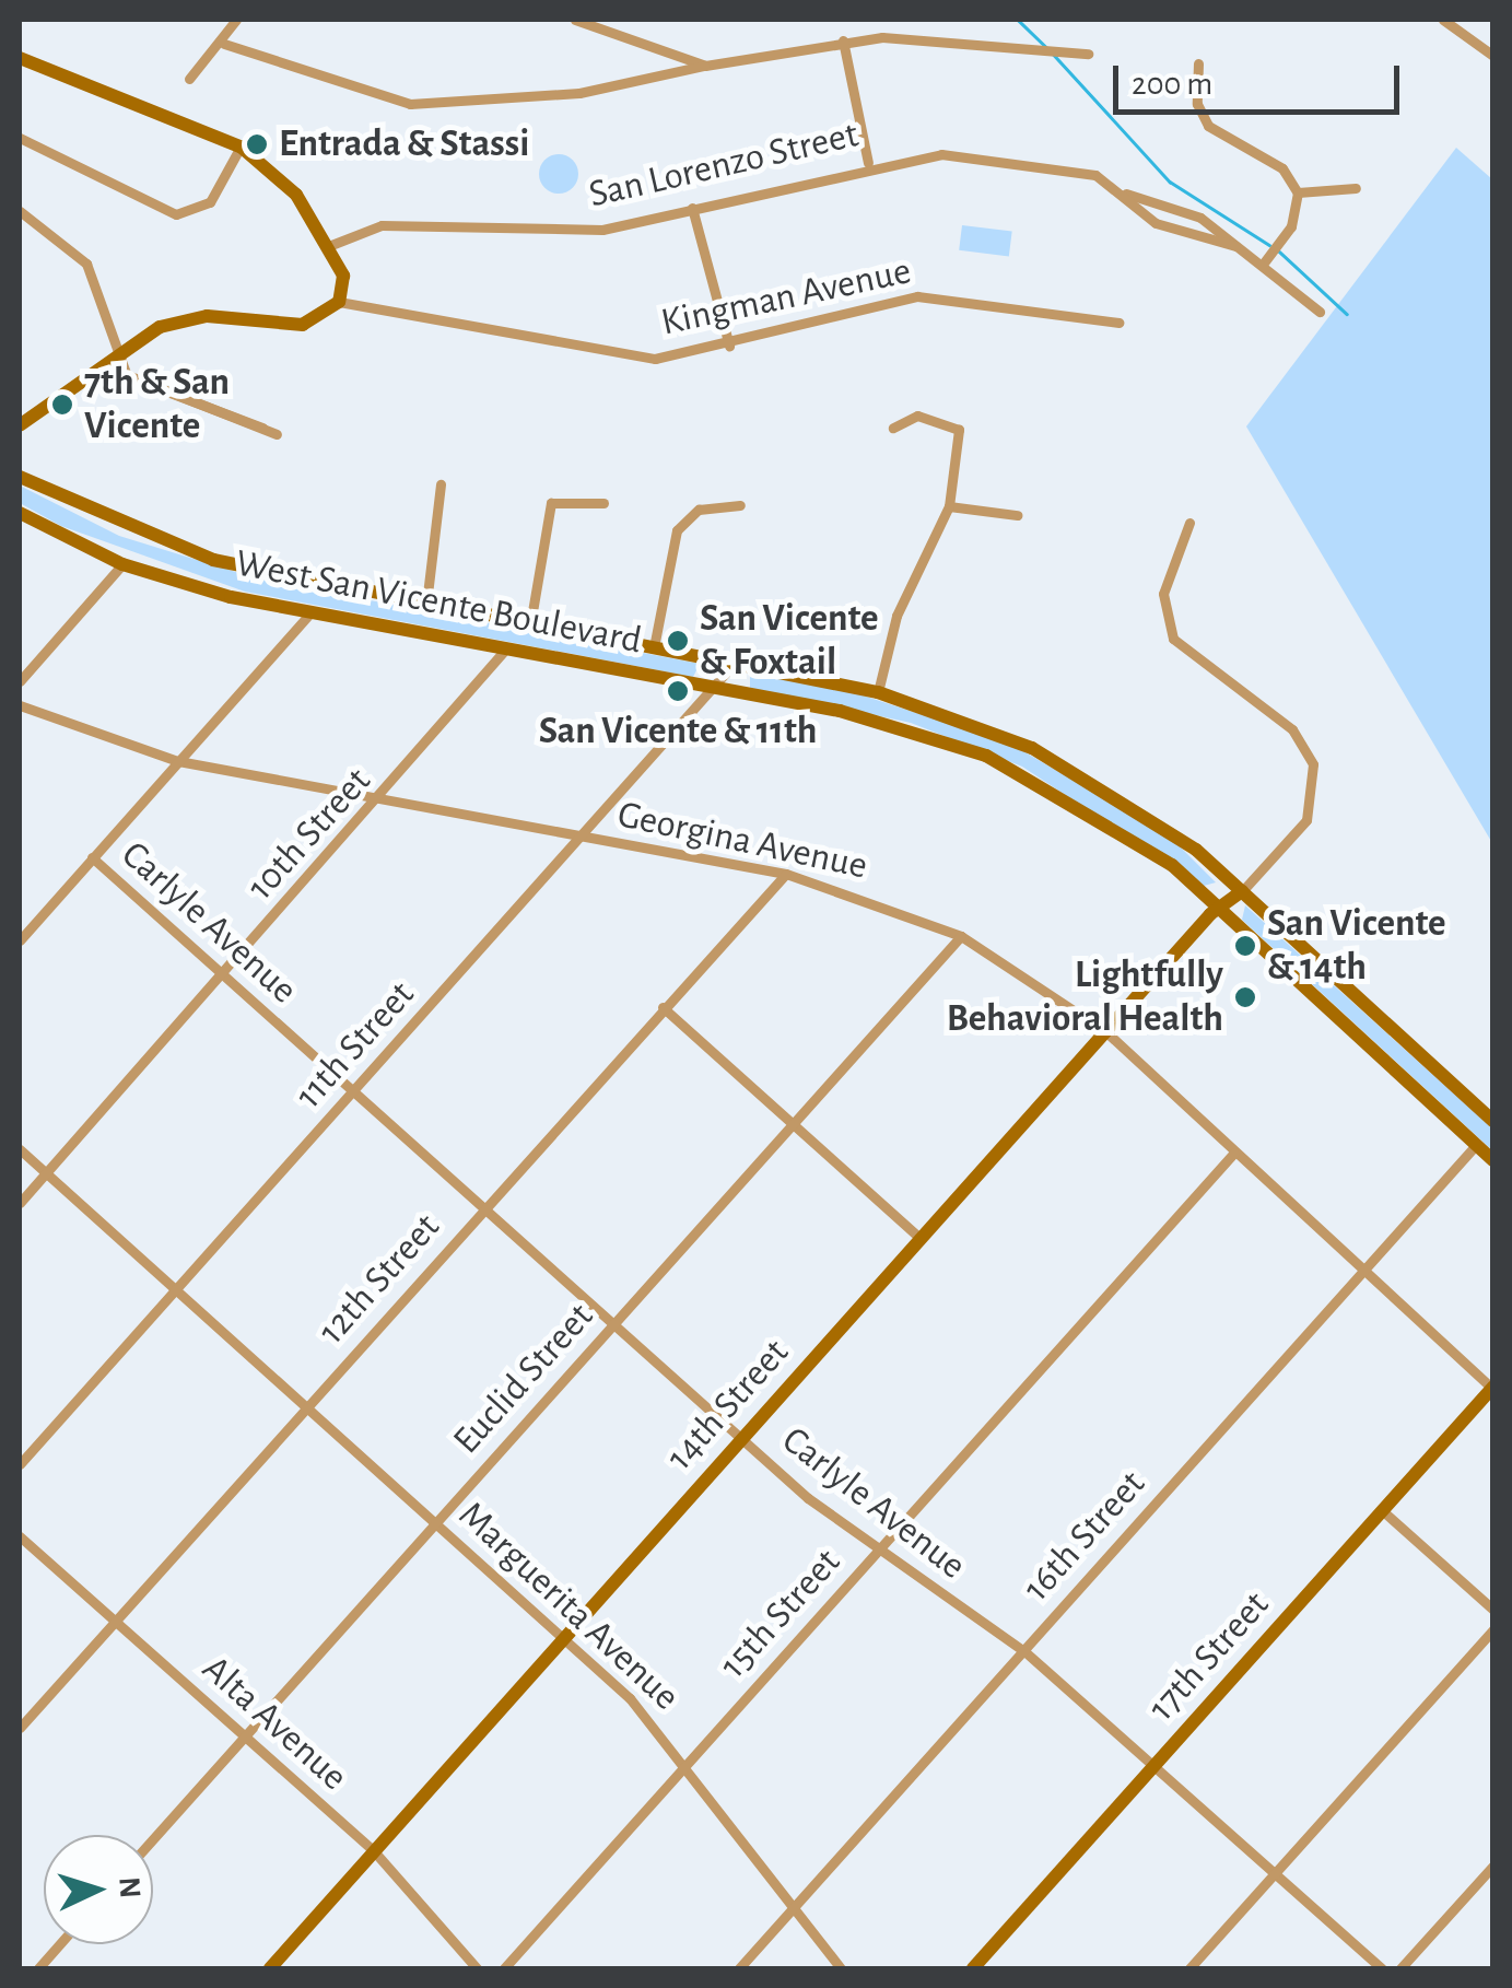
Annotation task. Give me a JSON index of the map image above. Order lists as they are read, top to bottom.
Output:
{
  "streets": {
    "main road": ["West San Vicente Boulevard", "14th Street", "17th Street"],
    "street": [
      "San Lorenzo Street",
      "Kingman Avenue",
      "10th Street",
      "Georgina Avenue",
      "Carlyle Avenue",
      "11th Street",
      "12th Street",
      "Euclid Street",
      "16th Street",
      "Marguerita Avenue",
      "15th Street",
      "Alta Avenue"
    ]
  },
  "crossings": [
    ["West San Vicente Boulevard", "10th Street"],
    ["West San Vicente Boulevard", "11th Street"],
    ["West San Vicente Boulevard", "14th Street"],
    ["West San Vicente Boulevard", "16th Street"],
    ["10th Street", "Georgina Avenue"],
    ["10th Street", "Carlyle Avenue"],
    ["10th Street", "Marguerita Avenue"],
    ["Georgina Avenue", "11th Street"],
    ["Georgina Avenue", "12th Street"],
    ["Georgina Avenue", "Euclid Street"],
    ["Georgina Avenue", "14th Street"],
    ["Georgina Avenue", "16th Street"],
    ["Georgina Avenue", "15th Street"],
    ["Georgina Avenue", "17th Street"],
    ["Carlyle Avenue", "11th Street"],
    ["Carlyle Avenue", "12th Street"],
    ["Carlyle Avenue", "Euclid Street"],
    ["Carlyle Avenue", "14th Street"],
    ["Carlyle Avenue", "16th Street"],
    ["Carlyle Avenue", "15th Street"],
    ["Carlyle Avenue", "17th Street"],
    ["11th Street", "Marguerita Avenue"],
    ["12th Street", "Marguerita Avenue"],
    ["12th Street", "Alta Avenue"],
    ["Euclid Street", "Marguerita Avenue"],
    ["Euclid Street", "Alta Avenue"],
    ["14th Street", "Marguerita Avenue"],
    ["14th Street", "Alta Avenue"],
    ["16th Street", "Marguerita Avenue"],
    ["Marguerita Avenue", "15th Street"]
  ],
  "places": [
    "Entrada & Stassi",
    "7th & San Vicente",
    "San Vicente & Foxtail",
    "San Vicente & 11th",
    "San Vicente & 14th",
    "Lightfully Behavioral Health"
  ],
  "scale_bar": "200 m",
  "north": "right"
}
